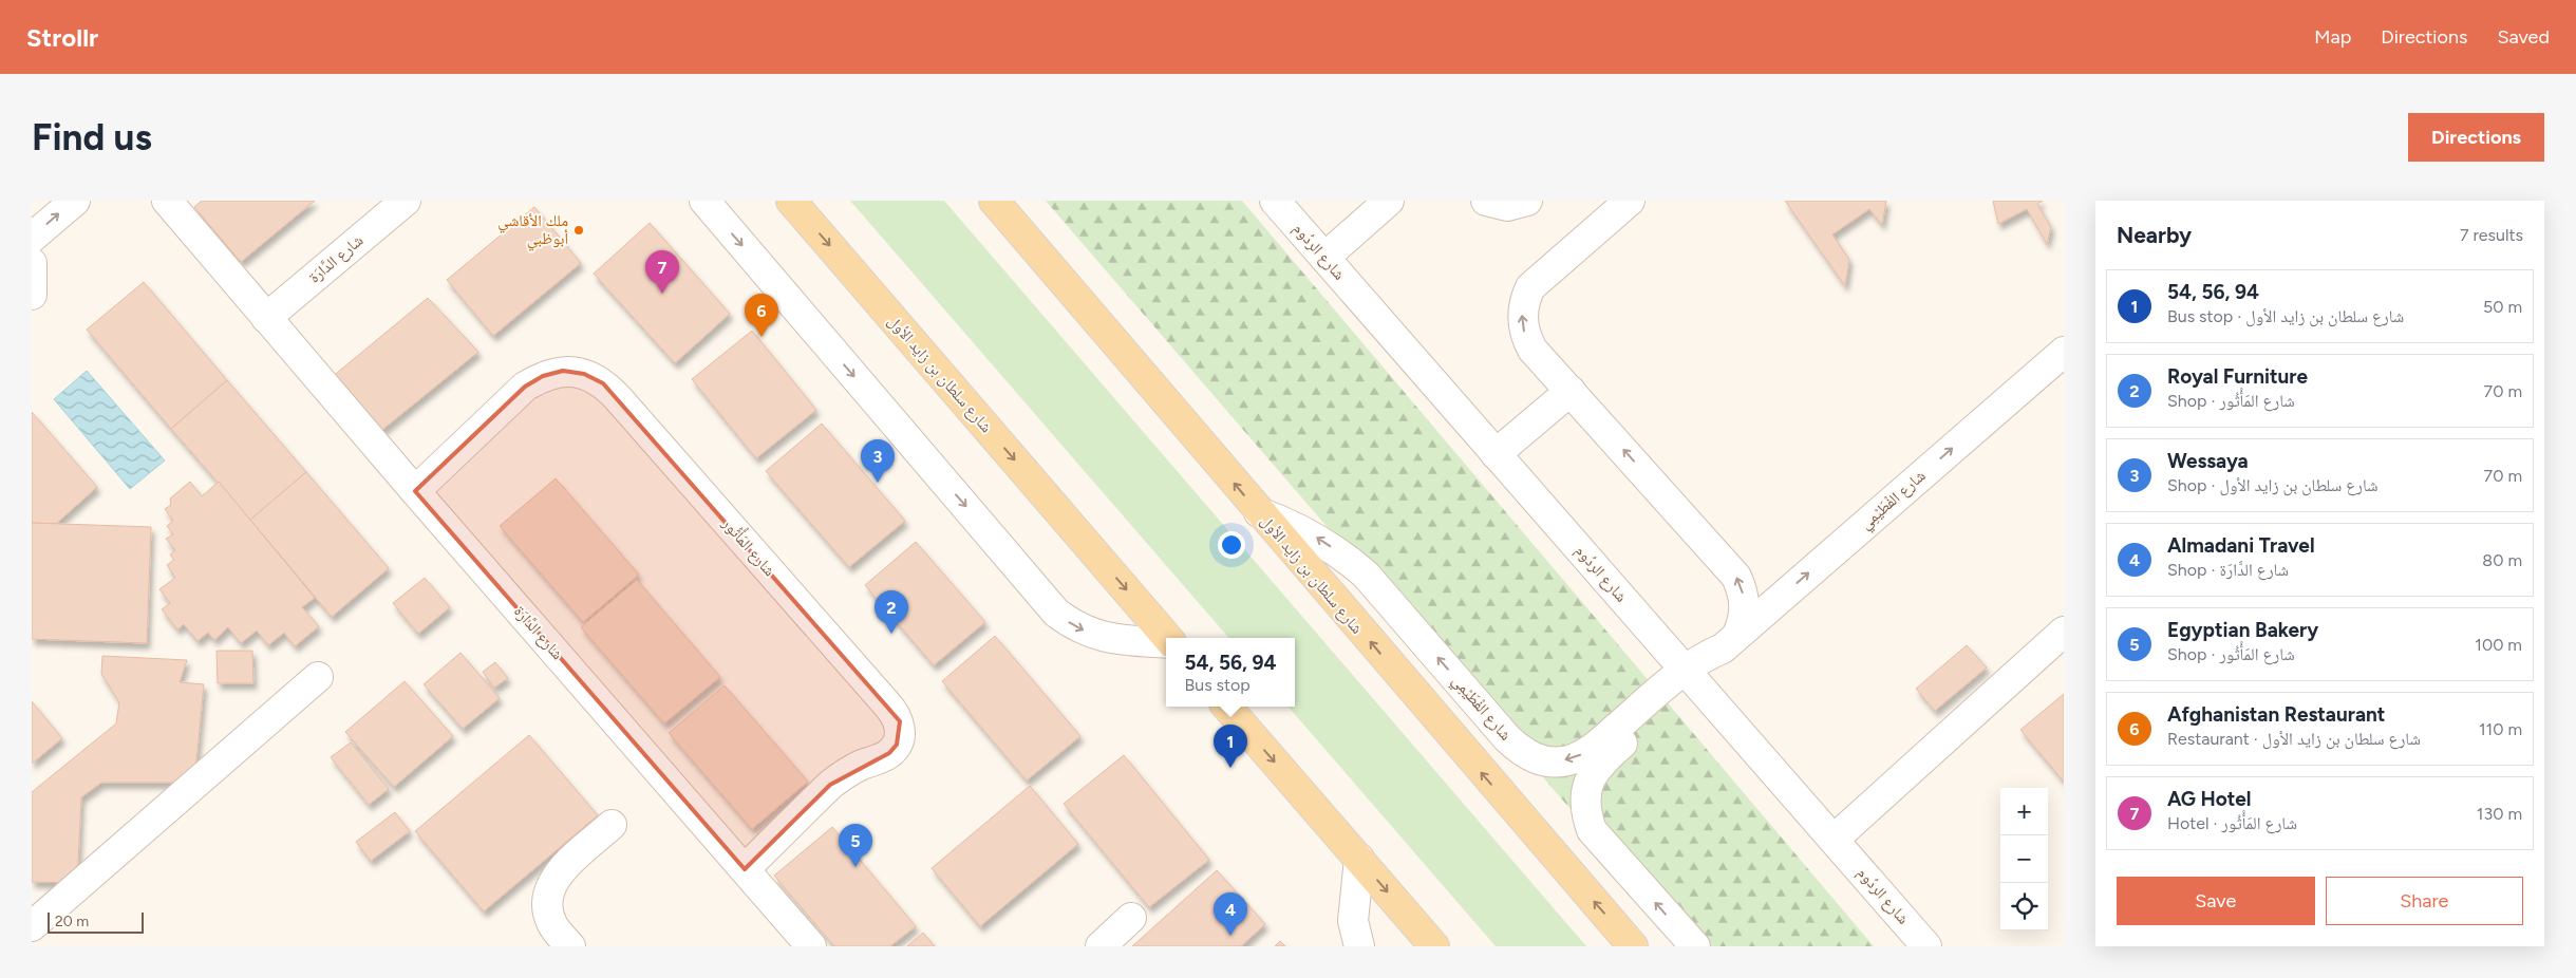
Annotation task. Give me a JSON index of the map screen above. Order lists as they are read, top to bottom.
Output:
{
  "streets": {
    "main road": ["شارع سلطان بن زايد الأول"],
    "street": [
      "شارع الردُوم",
      "شارع الدَّارَة",
      "شارع الفْطَيْمِي",
      "شارع المَأْثُور"
    ]
  },
  "crossings": [
    ["شارع الردُوم", "شارع الفْطَيْمِي"],
    ["شارع الدَّارَة", "شارع المَأْثُور"],
    ["شارع سلطان بن زايد الأول", "شارع الفْطَيْمِي"]
  ],
  "places": ["ملك الأقاشي أبوظبي"],
  "scale_bar": "20 m",
  "page": {
    "header": "Strollr",
    "nav": ["Map", "Directions", "Saved"],
    "buttons": [
      "Directions",
      ["Save", "Share"]
    ],
    "title": "Find us",
    "heading": ["Nearby", "7 results"],
    "pins": [
      "7",
      "6",
      "3",
      "2",
      "1",
      "5",
      "4"
    ],
    "list": [
      {
        "mark": "1",
        "name": "54, 56, 94",
        "note": "Bus stop · شارع سلطان بن زايد الأول",
        "value": "50 m"
      },
      {
        "mark": "2",
        "name": "Royal Furniture",
        "note": "Shop · شارع المَأْثُور",
        "value": "70 m"
      },
      {
        "mark": "3",
        "name": "Wessaya",
        "note": "Shop · شارع سلطان بن زايد الأول",
        "value": "70 m"
      },
      {
        "mark": "4",
        "name": "Almadani Travel",
        "note": "Shop · شارع الدَّارَة",
        "value": "80 m"
      },
      {
        "mark": "5",
        "name": "Egyptian Bakery",
        "note": "Shop · شارع المَأْثُور",
        "value": "100 m"
      },
      {
        "mark": "6",
        "name": "Afghanistan Restaurant",
        "note": "Restaurant · شارع سلطان بن زايد الأول",
        "value": "110 m"
      },
      {
        "mark": "7",
        "name": "AG Hotel",
        "note": "Hotel · شارع المَأْثُور",
        "value": "130 m"
      }
    ],
    "popup": ["54, 56, 94", "Bus stop"],
    "map_buttons": ["+", "−"],
    "scale": "20 m"
  }
}
